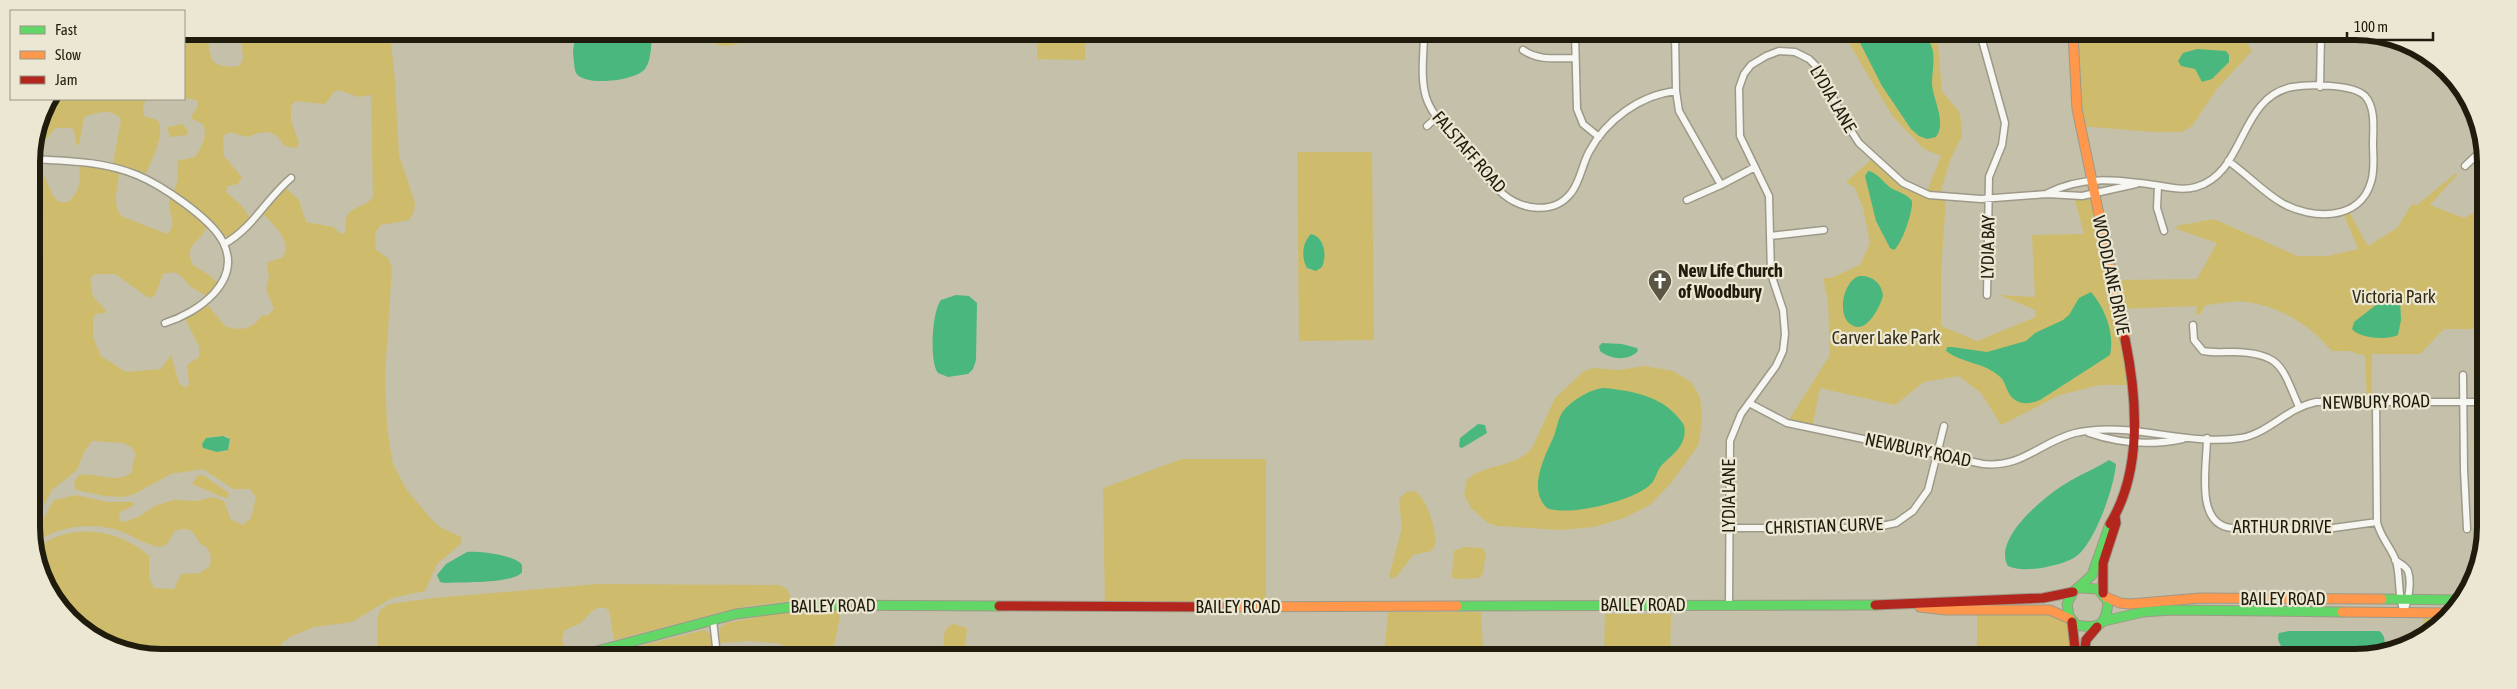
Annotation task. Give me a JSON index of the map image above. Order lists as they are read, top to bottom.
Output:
{
  "streets": {
    "main road": ["WOODLANE DRIVE", "BAILEY ROAD"],
    "street": [
      "LYDIA LANE",
      "FALSTAFF ROAD",
      "LYDIA BAY",
      "NEWBURY ROAD",
      "CHRISTIAN CURVE",
      "ARTHUR DRIVE"
    ]
  },
  "crossings": [
    ["LYDIA LANE", "LYDIA BAY"],
    ["LYDIA LANE", "WOODLANE DRIVE"],
    ["LYDIA LANE", "NEWBURY ROAD"],
    ["LYDIA LANE", "CHRISTIAN CURVE"],
    ["LYDIA LANE", "BAILEY ROAD"],
    ["WOODLANE DRIVE", "NEWBURY ROAD"],
    ["WOODLANE DRIVE", "BAILEY ROAD"],
    ["NEWBURY ROAD", "CHRISTIAN CURVE"],
    ["NEWBURY ROAD", "ARTHUR DRIVE"]
  ],
  "parks": ["Victoria Park", "Carver Lake Park"],
  "places": {
    "church": ["New Life Church of Woodbury"]
  },
  "legend": ["Fast", "Slow", "Jam"],
  "scale_bar": "100 m"
}
